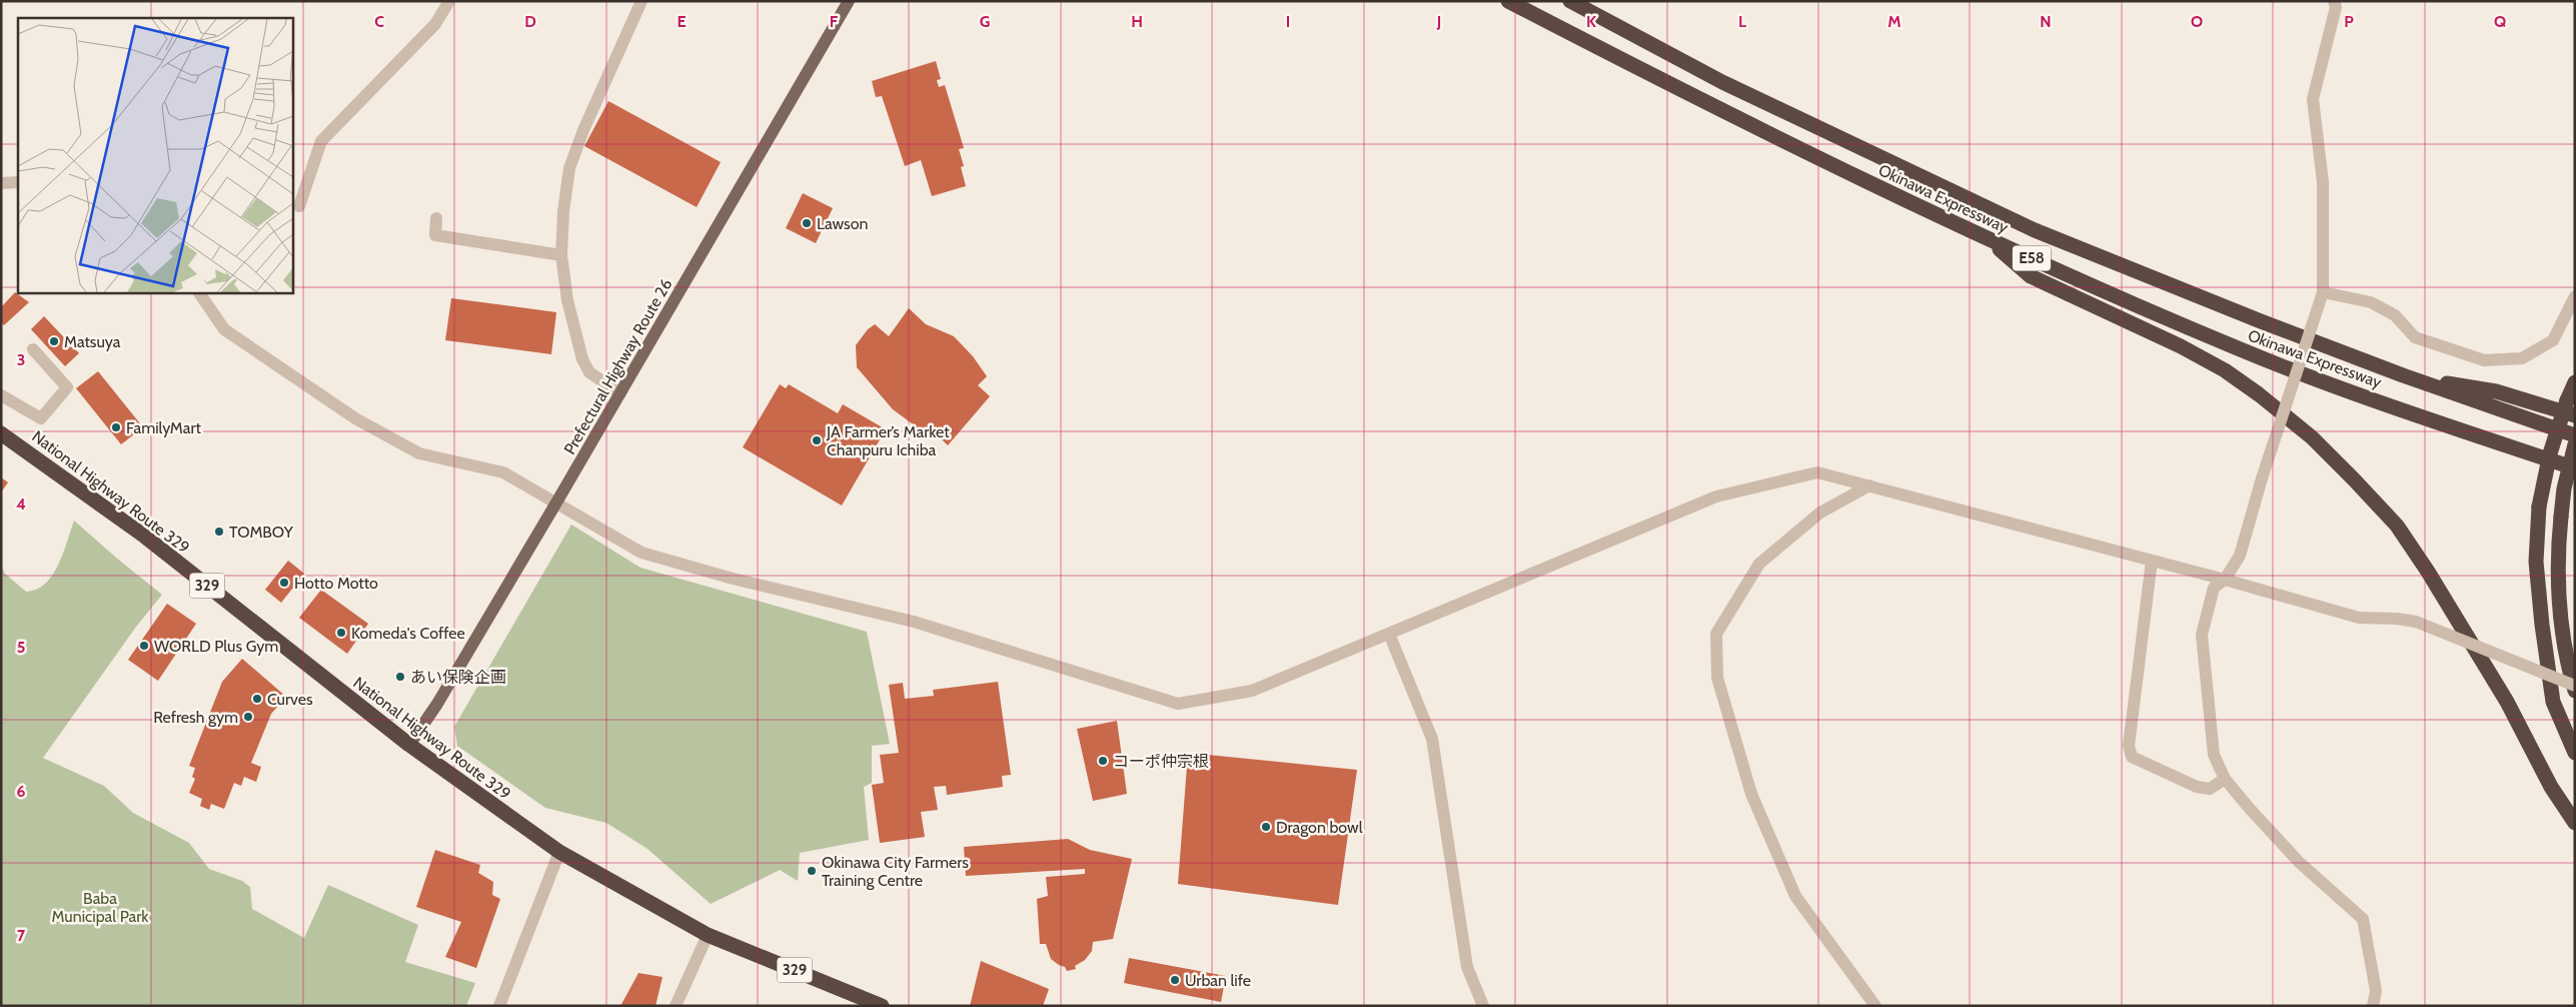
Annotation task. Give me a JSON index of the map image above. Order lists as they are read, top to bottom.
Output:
{
  "streets": {
    "highway": [
      "Okinawa Expressway",
      "E58",
      "National Highway Route 329",
      "329"
    ],
    "main road": ["Prefectural Highway Route 26"]
  },
  "crossings": [
    ["Prefectural Highway Route 26", "National Highway Route 329"]
  ],
  "parks": ["Baba Municipal Park"],
  "places": [
    "Lawson",
    "Matsuya",
    "FamilyMart",
    "JA Farmer’s Market Chanpuru Ichiba",
    "TOMBOY",
    "Hotto Motto",
    "Komeda's Coffee",
    "WORLD Plus Gym",
    "あい保険企画",
    "Curves",
    "Refresh gym",
    "コーポ仲宗根",
    "Dragon bowl",
    "Okinawa City Farmers Training Centre",
    "Urban life"
  ],
  "grid": {
    "columns": [
      "C",
      "D",
      "E",
      "F",
      "G",
      "H",
      "I",
      "J",
      "K",
      "L",
      "M",
      "N",
      "O",
      "P",
      "Q"
    ],
    "rows": [
      "3",
      "4",
      "5",
      "6",
      "7"
    ]
  }
}
